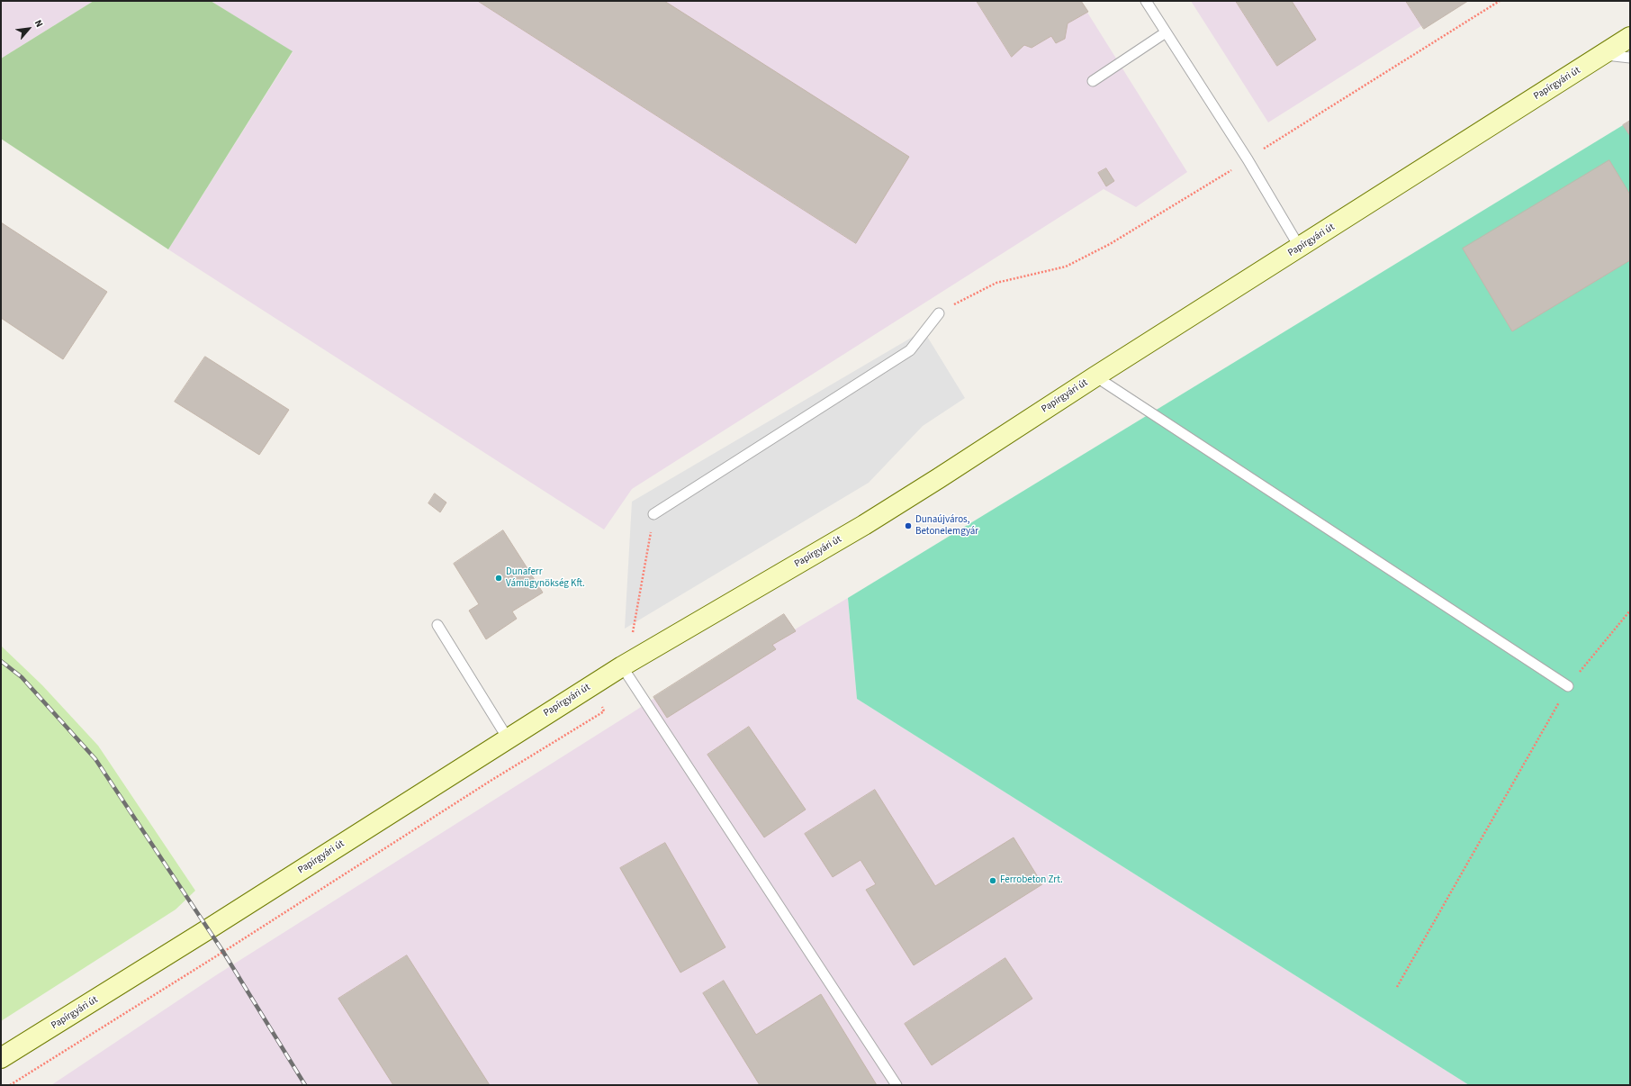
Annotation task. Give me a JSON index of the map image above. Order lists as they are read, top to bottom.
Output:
{
  "streets": {
    "street": ["Papírgyári út"]
  },
  "places": ["Dunaújváros, Betonelemgyár", "Dunaferr Vámügynökség Kft.", "Ferrobeton Zrt."],
  "north": "top right"
}
